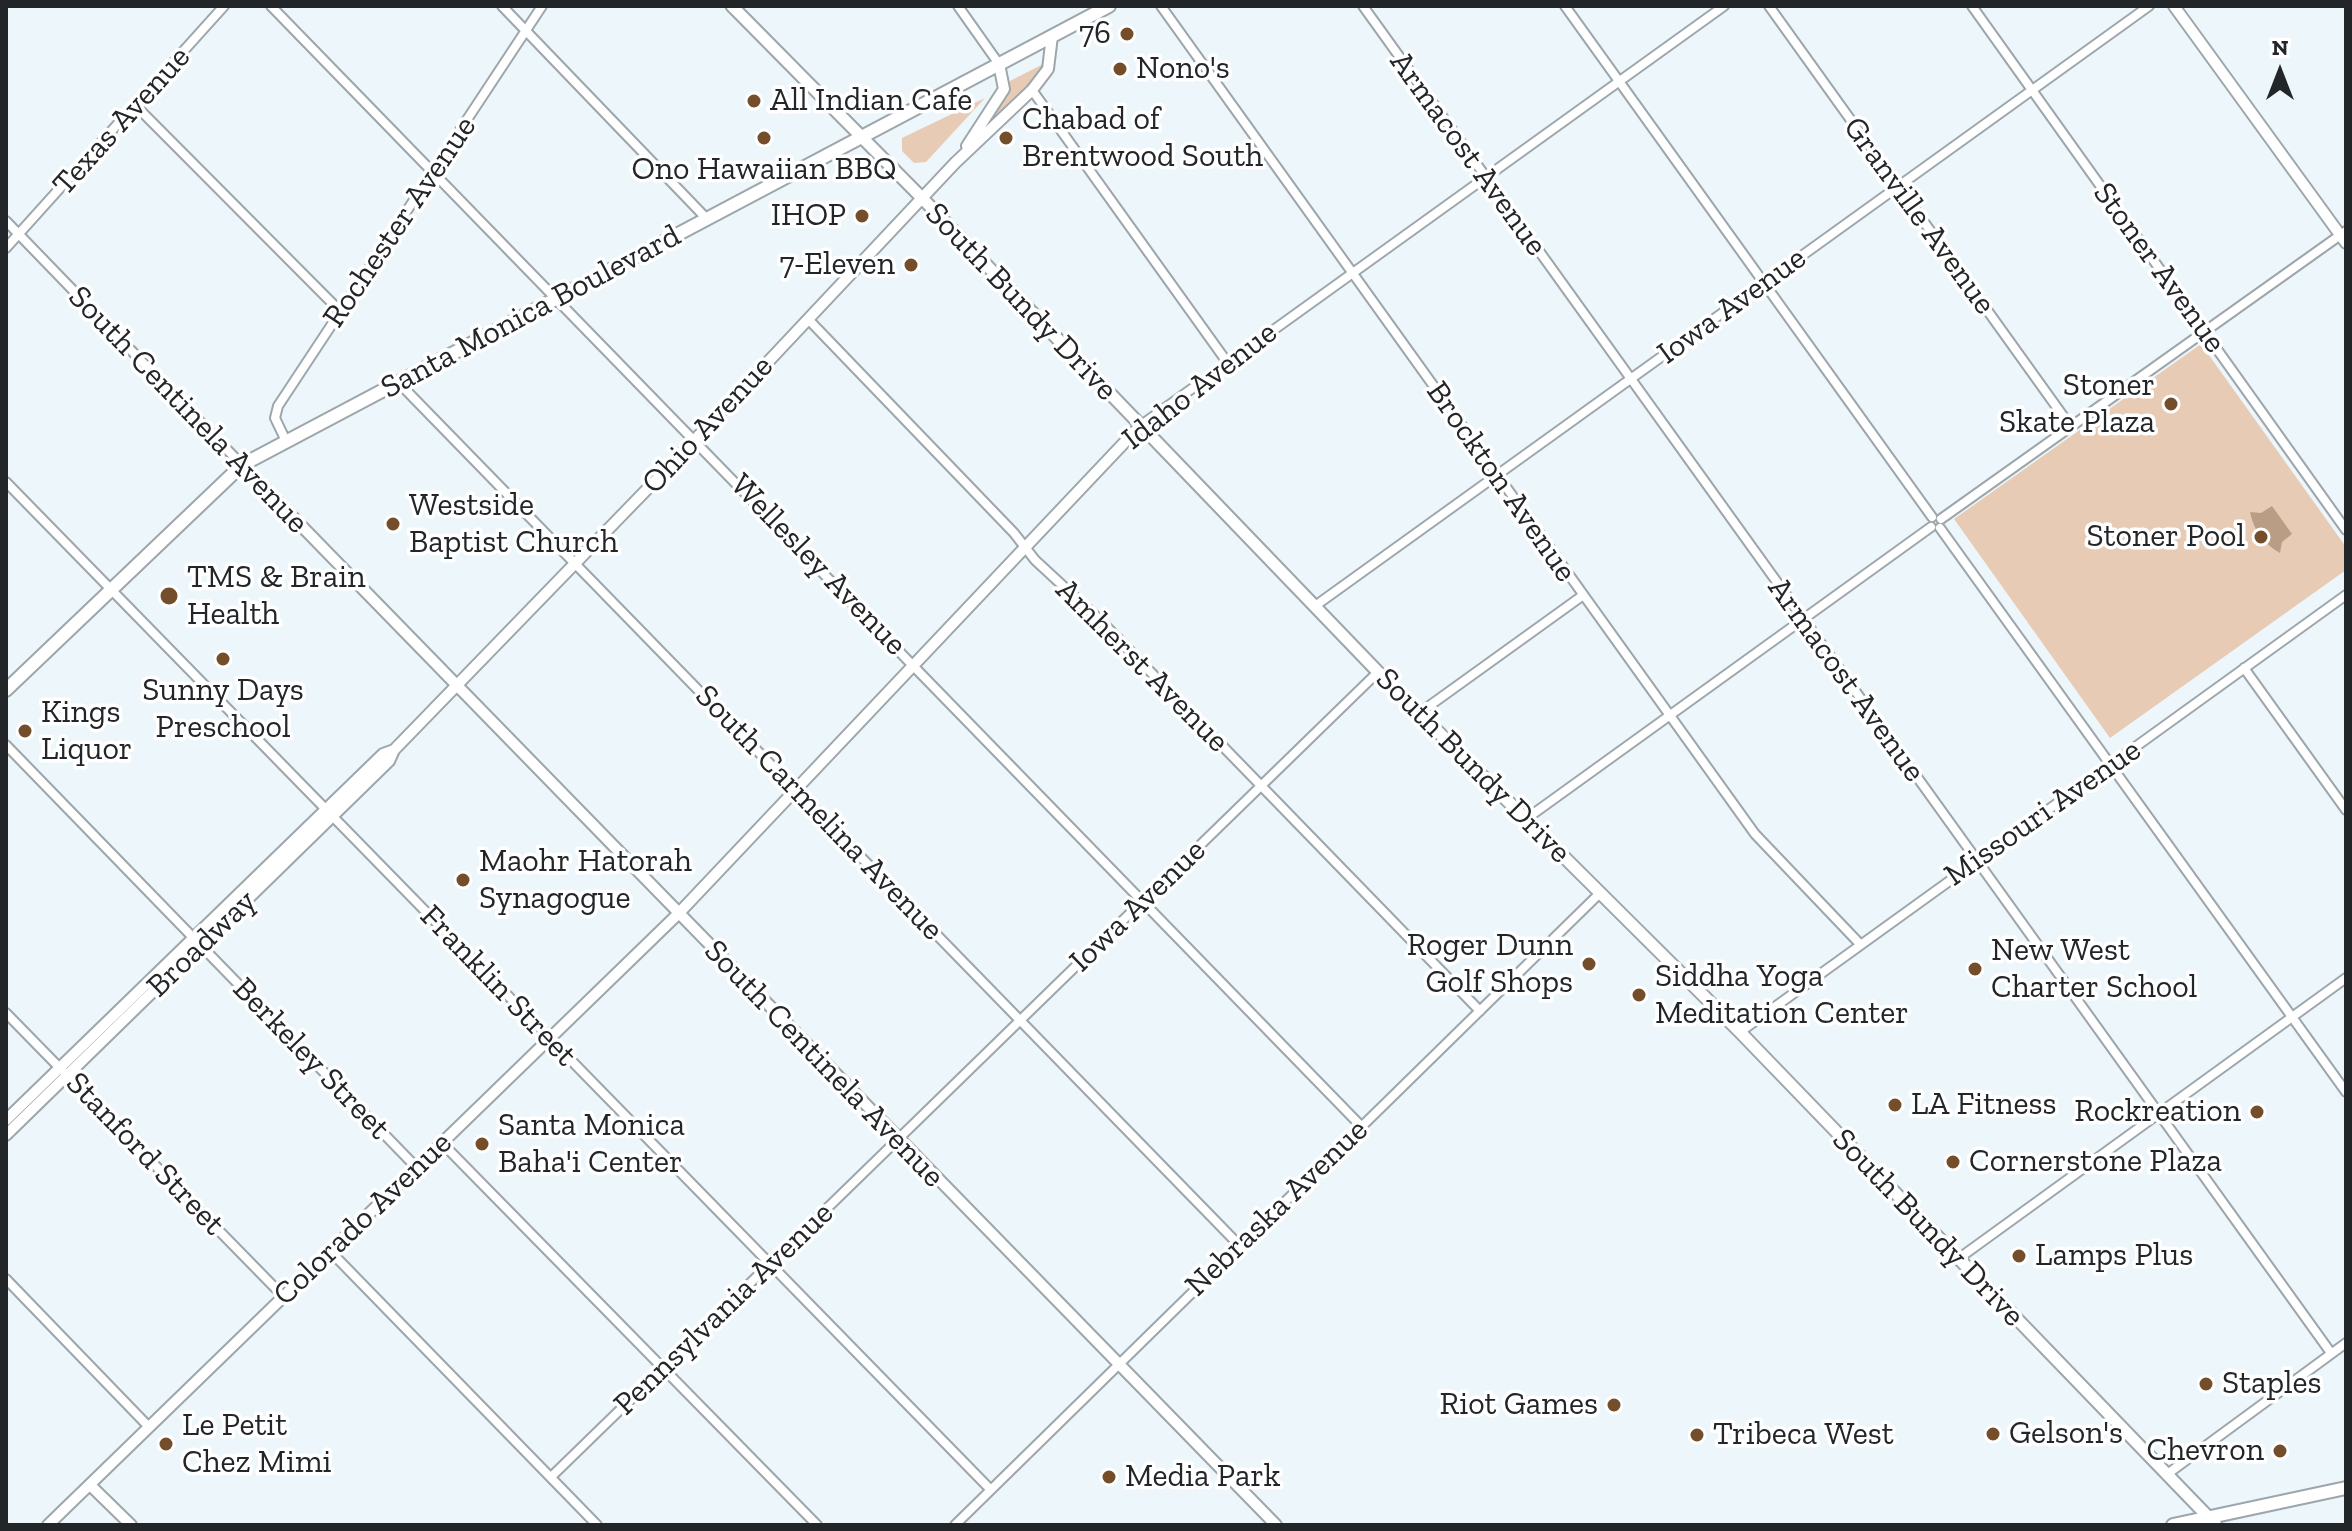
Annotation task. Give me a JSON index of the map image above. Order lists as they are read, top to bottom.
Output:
{
  "streets": {
    "main road": ["South Bundy Drive", "Santa Monica Boulevard"],
    "street": [
      "Texas Avenue",
      "Armacost Avenue",
      "Granville Avenue",
      "Rochester Avenue",
      "Stoner Avenue",
      "Iowa Avenue",
      "Idaho Avenue",
      "South Centinela Avenue",
      "Ohio Avenue",
      "Brockton Avenue",
      "Wellesley Avenue",
      "Amherst Avenue",
      "South Carmelina Avenue",
      "Missouri Avenue",
      "Broadway",
      "Franklin Street",
      "Berkeley Street",
      "Stanford Street",
      "Nebraska Avenue",
      "Colorado Avenue",
      "Pennsylvania Avenue"
    ]
  },
  "crossings": [
    ["Texas Avenue", "South Centinela Avenue"],
    ["Armacost Avenue", "Iowa Avenue"],
    ["Armacost Avenue", "Idaho Avenue"],
    ["Armacost Avenue", "Missouri Avenue"],
    ["Granville Avenue", "Iowa Avenue"],
    ["Rochester Avenue", "Santa Monica Boulevard"],
    ["Rochester Avenue", "Wellesley Avenue"],
    ["Stoner Avenue", "Iowa Avenue"],
    ["South Bundy Drive", "Iowa Avenue"],
    ["South Bundy Drive", "Santa Monica Boulevard"],
    ["South Bundy Drive", "Idaho Avenue"],
    ["South Bundy Drive", "Ohio Avenue"],
    ["South Bundy Drive", "Missouri Avenue"],
    ["South Bundy Drive", "Nebraska Avenue"],
    ["Iowa Avenue", "South Centinela Avenue"],
    ["Iowa Avenue", "Brockton Avenue"],
    ["Iowa Avenue", "Wellesley Avenue"],
    ["Iowa Avenue", "Amherst Avenue"],
    ["Iowa Avenue", "South Carmelina Avenue"],
    ["Iowa Avenue", "Pennsylvania Avenue"],
    ["Santa Monica Boulevard", "South Centinela Avenue"],
    ["Santa Monica Boulevard", "Ohio Avenue"],
    ["Santa Monica Boulevard", "Wellesley Avenue"],
    ["Santa Monica Boulevard", "South Carmelina Avenue"],
    ["Santa Monica Boulevard", "Franklin Street"],
    ["Idaho Avenue", "South Centinela Avenue"],
    ["Idaho Avenue", "Brockton Avenue"],
    ["Idaho Avenue", "Wellesley Avenue"],
    ["Idaho Avenue", "Amherst Avenue"],
    ["Idaho Avenue", "South Carmelina Avenue"],
    ["Idaho Avenue", "Colorado Avenue"],
    ["South Centinela Avenue", "Ohio Avenue"],
    ["South Centinela Avenue", "Broadway"],
    ["South Centinela Avenue", "Nebraska Avenue"],
    ["South Centinela Avenue", "Colorado Avenue"],
    ["South Centinela Avenue", "Pennsylvania Avenue"],
    ["Ohio Avenue", "Wellesley Avenue"],
    ["Ohio Avenue", "Amherst Avenue"],
    ["Ohio Avenue", "South Carmelina Avenue"],
    ["Ohio Avenue", "Broadway"],
    ["Brockton Avenue", "Missouri Avenue"],
    ["Wellesley Avenue", "Nebraska Avenue"],
    ["Amherst Avenue", "Nebraska Avenue"],
    ["South Carmelina Avenue", "Nebraska Avenue"],
    ["Broadway", "Franklin Street"],
    ["Broadway", "Berkeley Street"],
    ["Broadway", "Stanford Street"],
    ["Franklin Street", "Nebraska Avenue"],
    ["Franklin Street", "Colorado Avenue"],
    ["Franklin Street", "Pennsylvania Avenue"],
    ["Berkeley Street", "Colorado Avenue"],
    ["Stanford Street", "Colorado Avenue"]
  ],
  "places": [
    "76",
    "Nono's",
    "All Indian Cafe",
    "Ono Hawaiian BBQ",
    "Chabad of Brentwood South",
    "IHOP",
    "7-Eleven",
    "Stoner Skate Plaza",
    "Westside Baptist Church",
    "Stoner Pool",
    "TMS & Brain Health",
    "Sunny Days Preschool",
    "Kings Liquor",
    "Maohr Hatorah Synagogue",
    "Roger Dunn Golf Shops",
    "New West Charter School",
    "Siddha Yoga Meditation Center",
    "LA Fitness",
    "Rockreation",
    "Santa Monica Baha'i Center",
    "Cornerstone Plaza",
    "Lamps Plus",
    "Staples",
    "Riot Games",
    "Gelson's",
    "Tribeca West",
    "Le Petit Chez Mimi",
    "Chevron",
    "Media Park"
  ],
  "north": "top"
}
